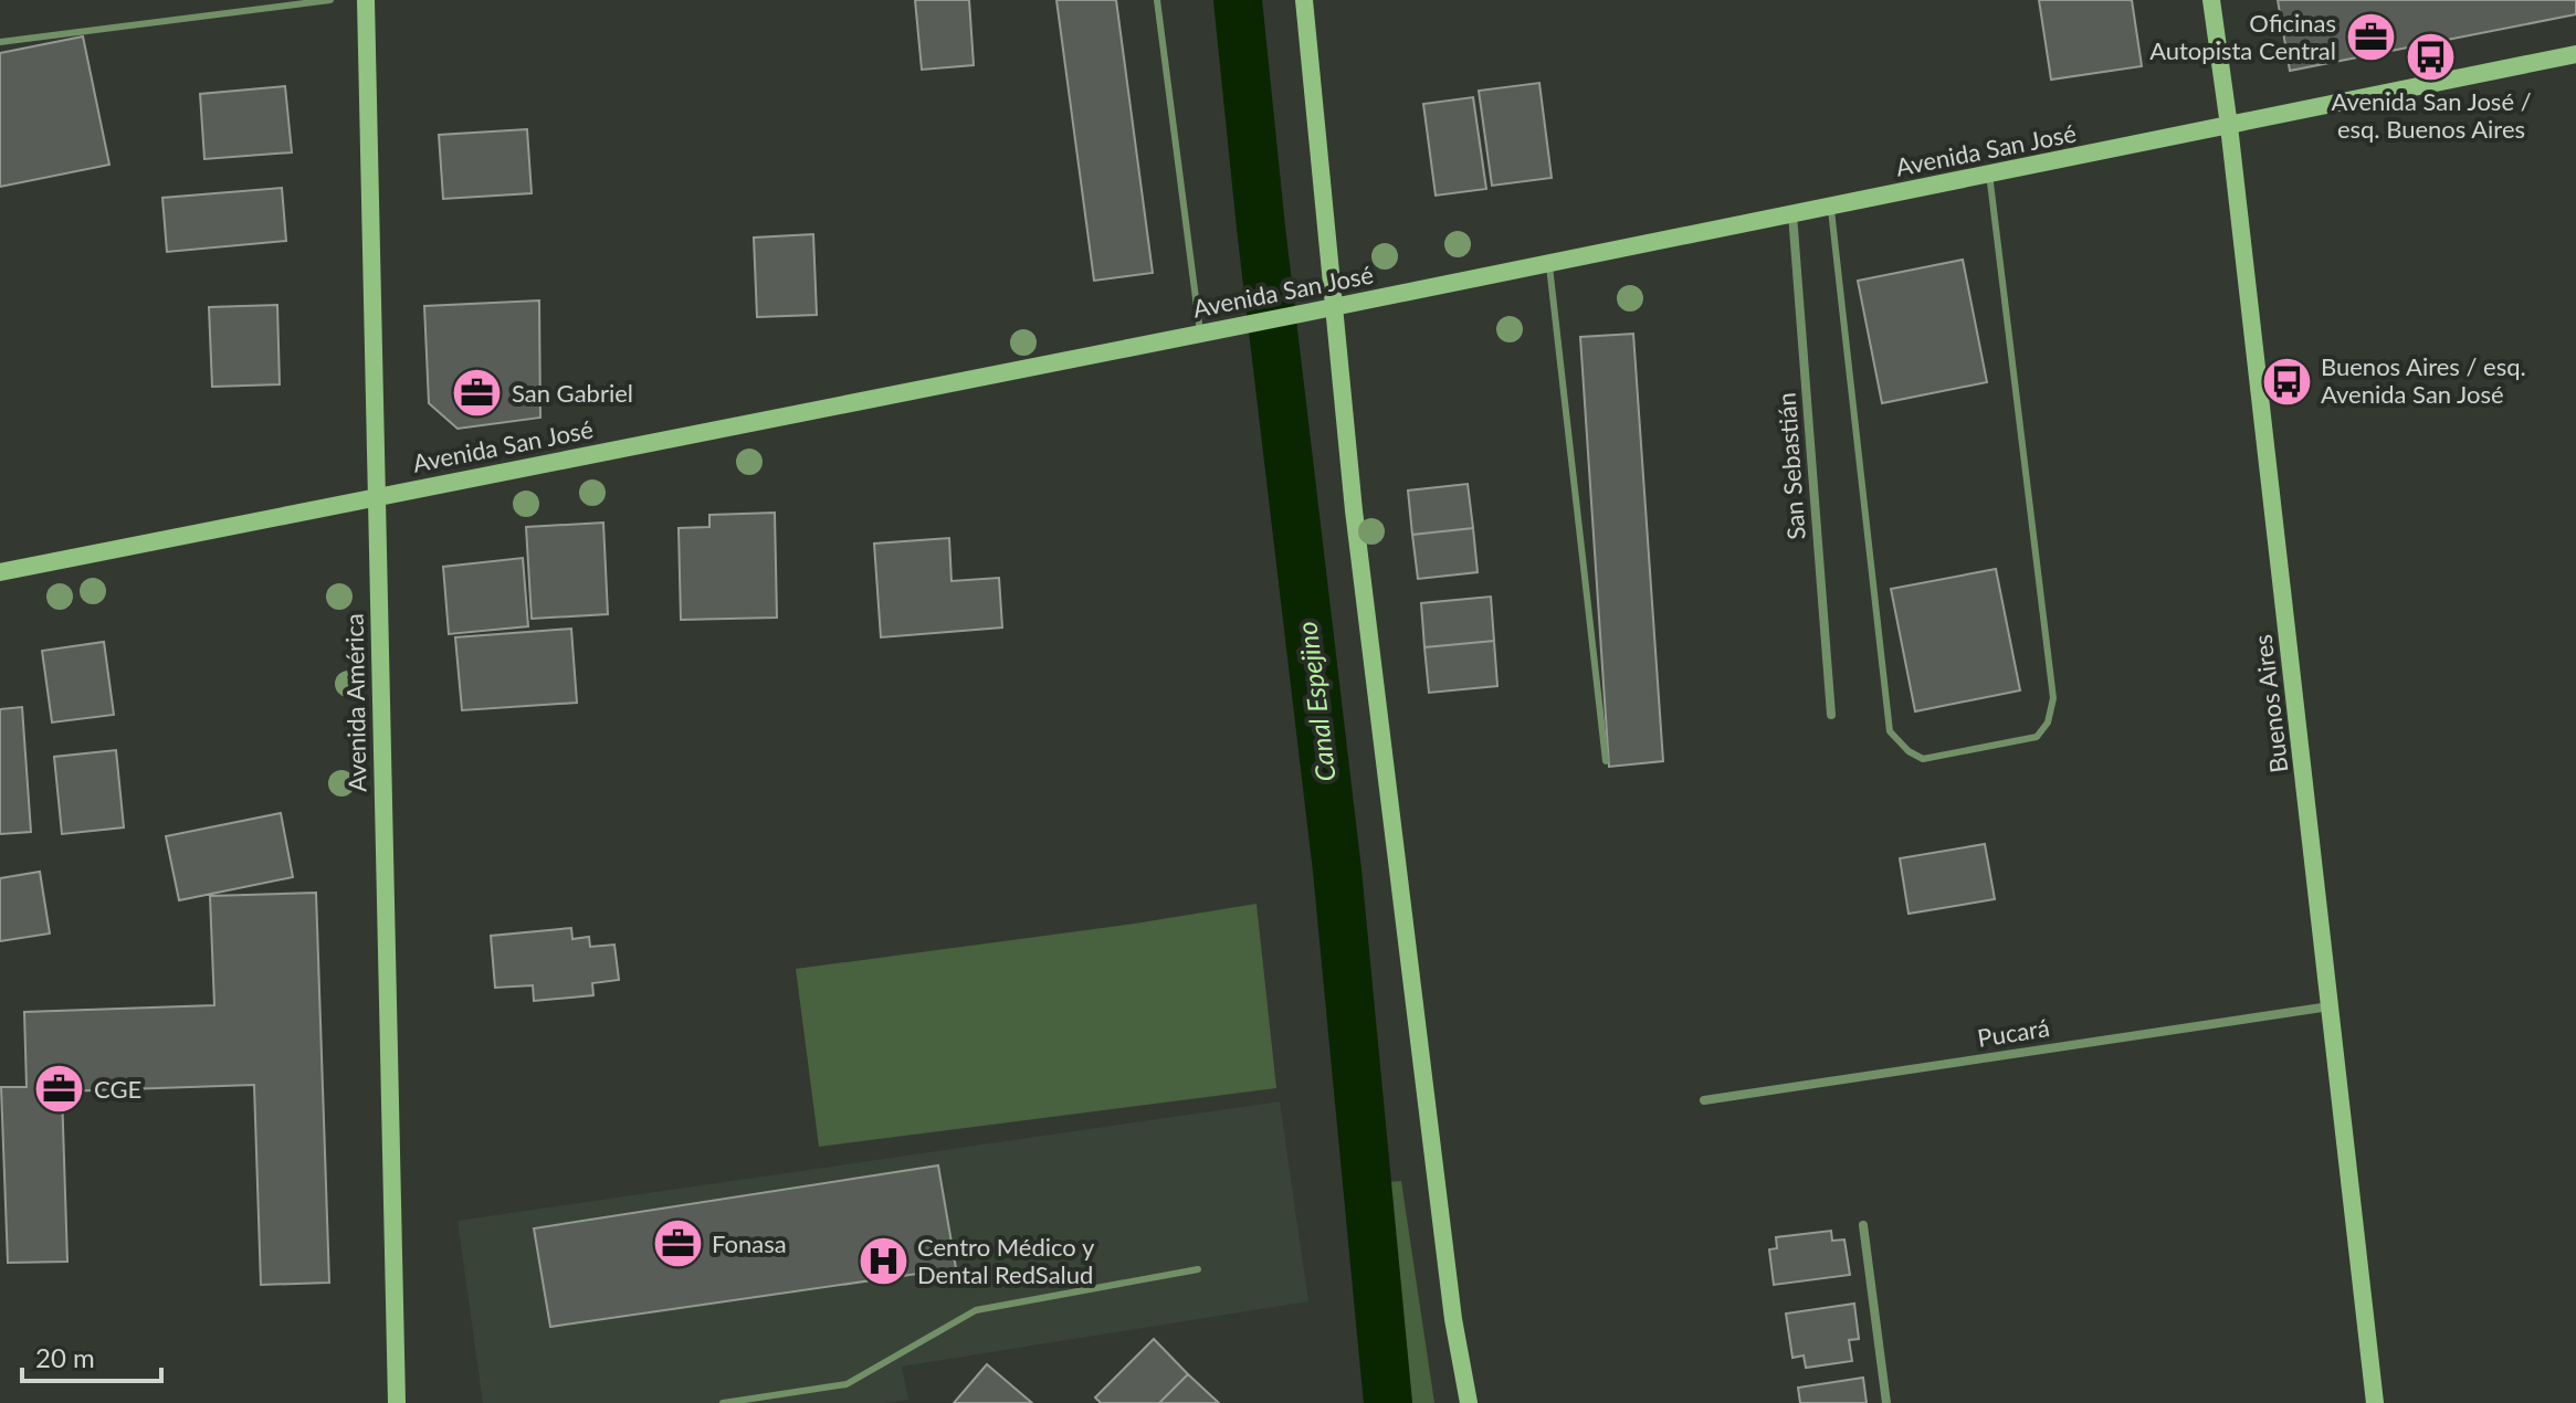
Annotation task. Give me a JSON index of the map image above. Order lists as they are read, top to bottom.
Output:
{
  "streets": {
    "street": [
      "Avenida San José",
      "San Sebastián",
      "Avenida América",
      "Buenos Aires",
      "Pucará"
    ]
  },
  "crossings": [
    ["Avenida San José", "San Sebastián"],
    ["Avenida San José", "Avenida América"],
    ["Avenida San José", "Buenos Aires"],
    ["Buenos Aires", "Pucará"]
  ],
  "water": ["Canal Espejino"],
  "places": {
    "office": [
      "Oficinas Autopista Central",
      "San Gabriel",
      "CGE",
      "Fonasa"
    ],
    "bus stop": ["Avenida San José / esq. Buenos Aires", "Buenos Aires / esq. Avenida San José"],
    "hospital": ["Centro Médico y Dental RedSalud"]
  },
  "scale_bar": "20 m"
}
